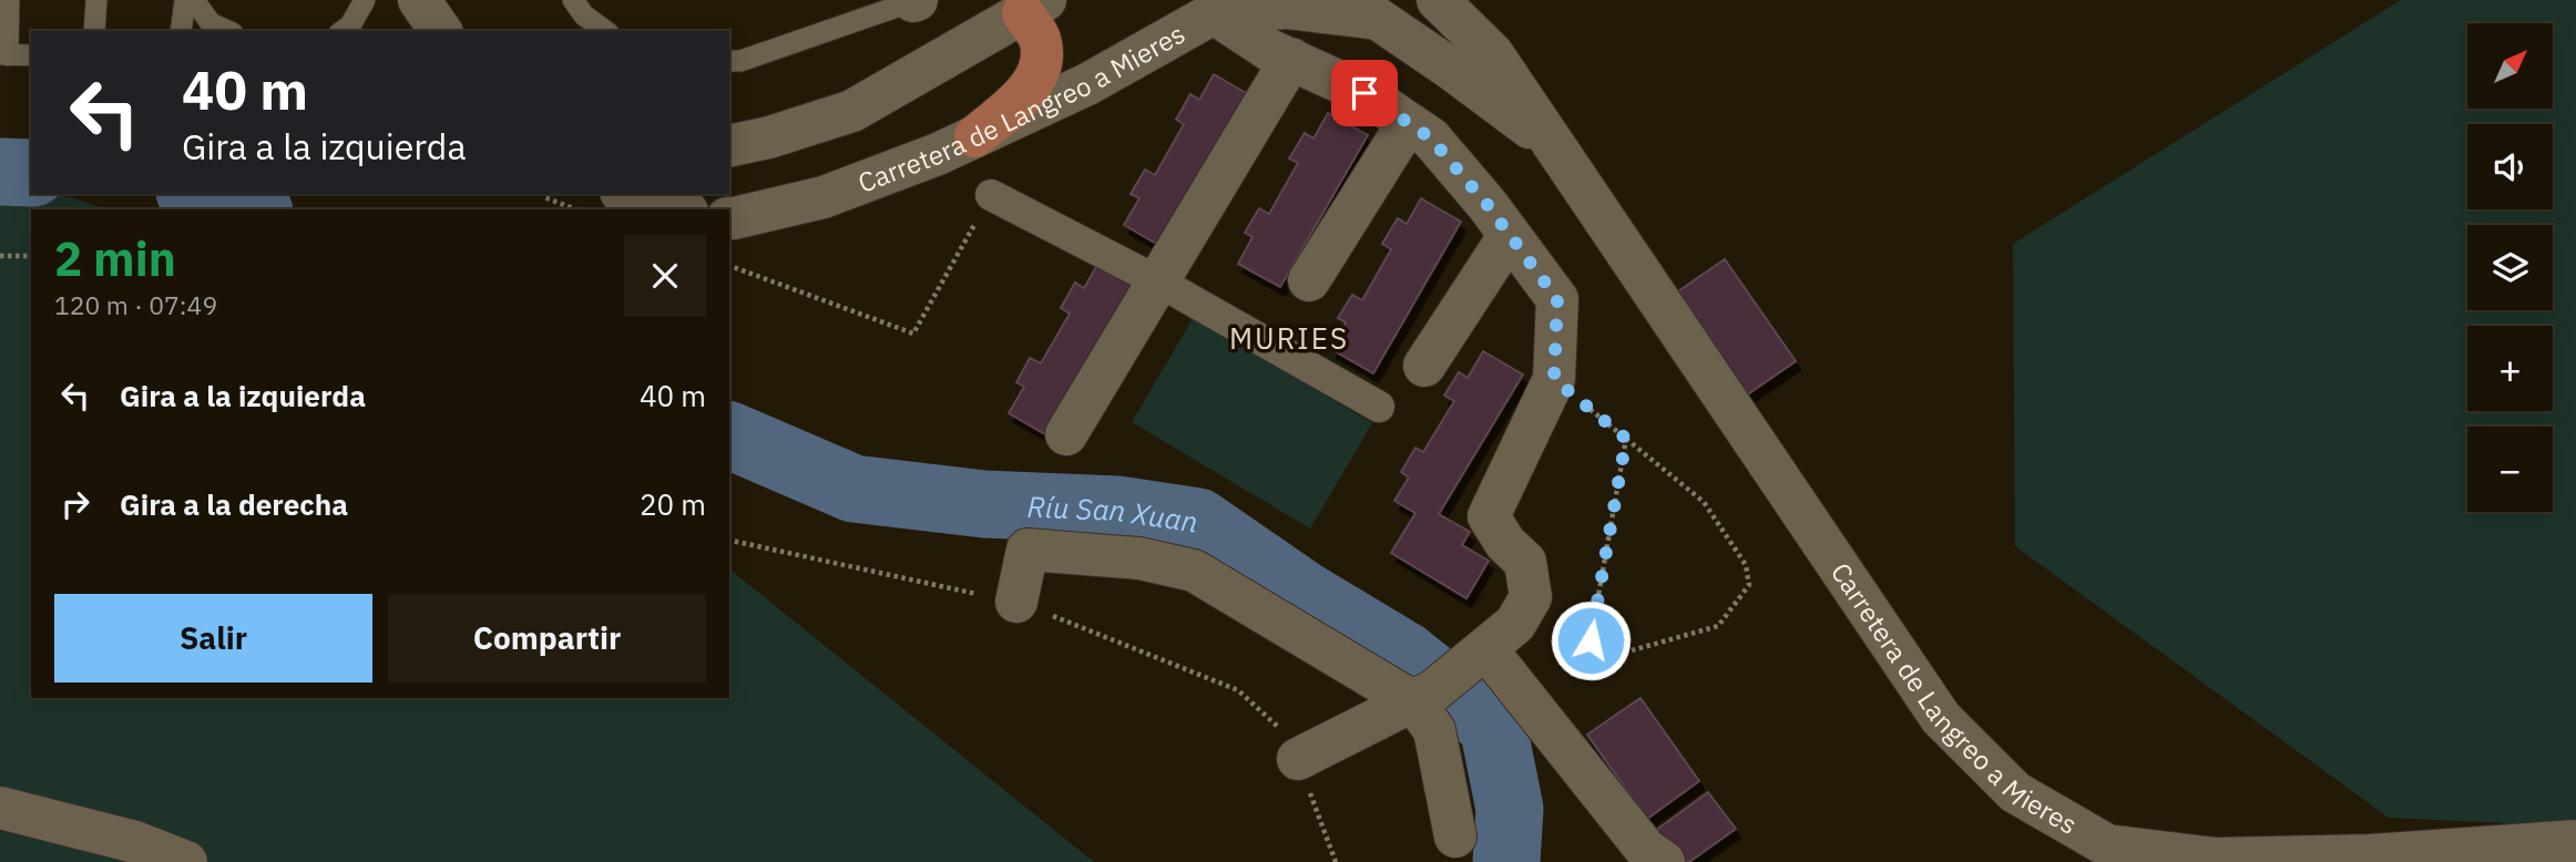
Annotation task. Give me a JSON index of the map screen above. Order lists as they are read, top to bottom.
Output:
{
  "streets": {
    "street": ["Carretera de Langreo a Mieres"]
  },
  "districts": ["MURIES"],
  "water": ["Ríu San Xuan"],
  "north": "top right",
  "page": {
    "map_buttons": ["+", "−"],
    "turn": ["40 m", "Gira a la izquierda"],
    "heading": ["2 min", "120 m · 07:49"],
    "list": [
      {
        "name": "Gira a la izquierda",
        "value": "40 m"
      },
      {
        "name": "Gira a la derecha",
        "value": "20 m"
      }
    ],
    "buttons": ["Salir", "Compartir"]
  }
}
